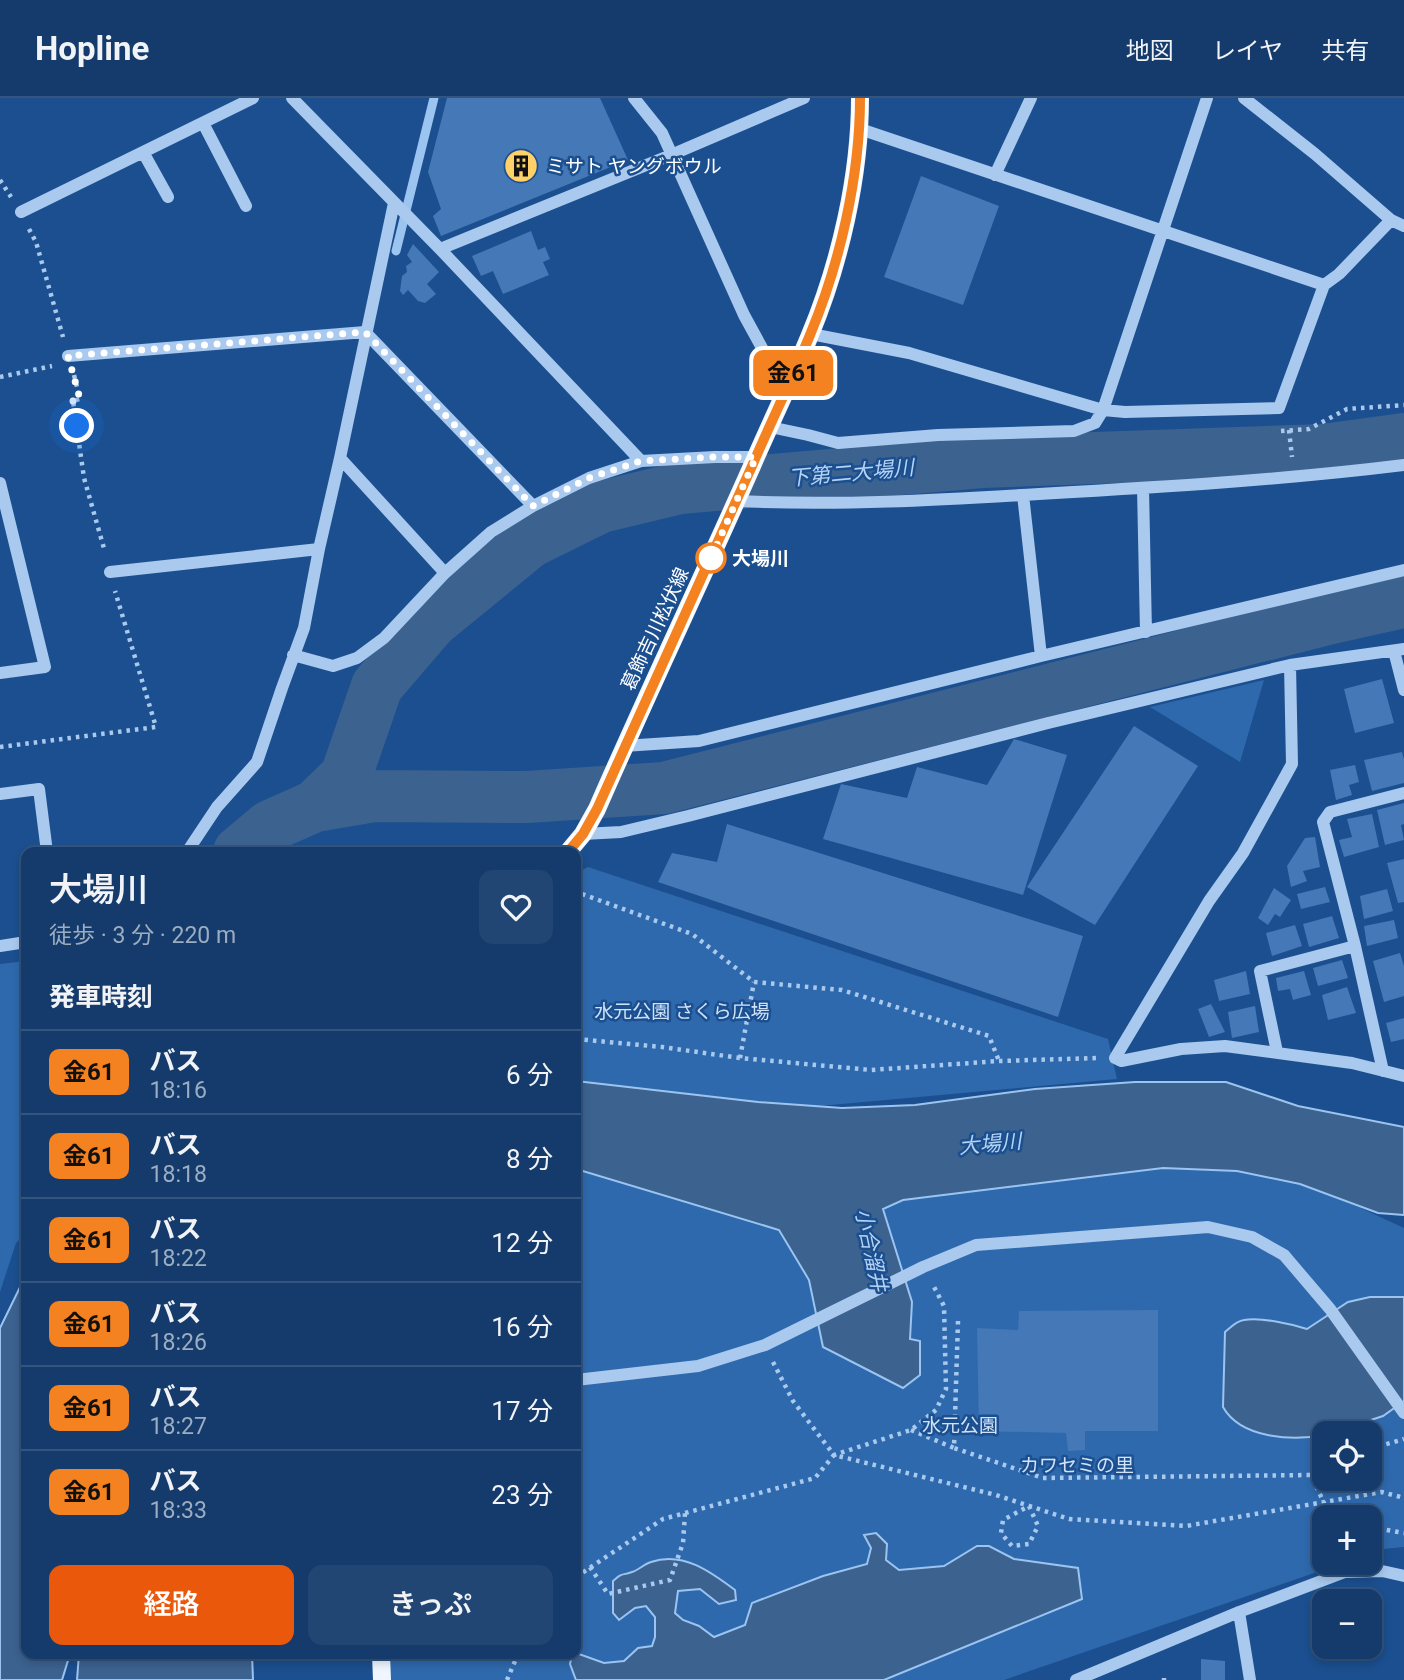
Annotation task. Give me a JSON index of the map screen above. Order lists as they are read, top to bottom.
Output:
{
  "streets": {
    "main road": ["葛飾吉川松伏線"]
  },
  "water": ["下第二大場川", "大場川", "小合溜井"],
  "parks": ["水元公園 さくら広場", "水元公園", "カワセミの里"],
  "places": {
    "building": ["ミサト ヤングボウル"],
    "other": ["大場川"]
  },
  "lines": ["bus line 金61"],
  "page": {
    "header": "Hopline",
    "nav": ["地図", "レイヤ", "共有"],
    "on_map": "金61",
    "heading": [
      ["大場川", "徒歩 · 3 分 · 220 m"],
      "発車時刻"
    ],
    "list": [
      {
        "mark": "金61",
        "name": "バス",
        "note": "18:16",
        "value": "6 分"
      },
      {
        "mark": "金61",
        "name": "バス",
        "note": "18:18",
        "value": "8 分"
      },
      {
        "mark": "金61",
        "name": "バス",
        "note": "18:22",
        "value": "12 分"
      },
      {
        "mark": "金61",
        "name": "バス",
        "note": "18:26",
        "value": "16 分"
      },
      {
        "mark": "金61",
        "name": "バス",
        "note": "18:27",
        "value": "17 分"
      },
      {
        "mark": "金61",
        "name": "バス",
        "note": "18:33",
        "value": "23 分"
      }
    ],
    "map_buttons": ["+", "−"],
    "buttons": ["経路", "きっぷ"]
  }
}
